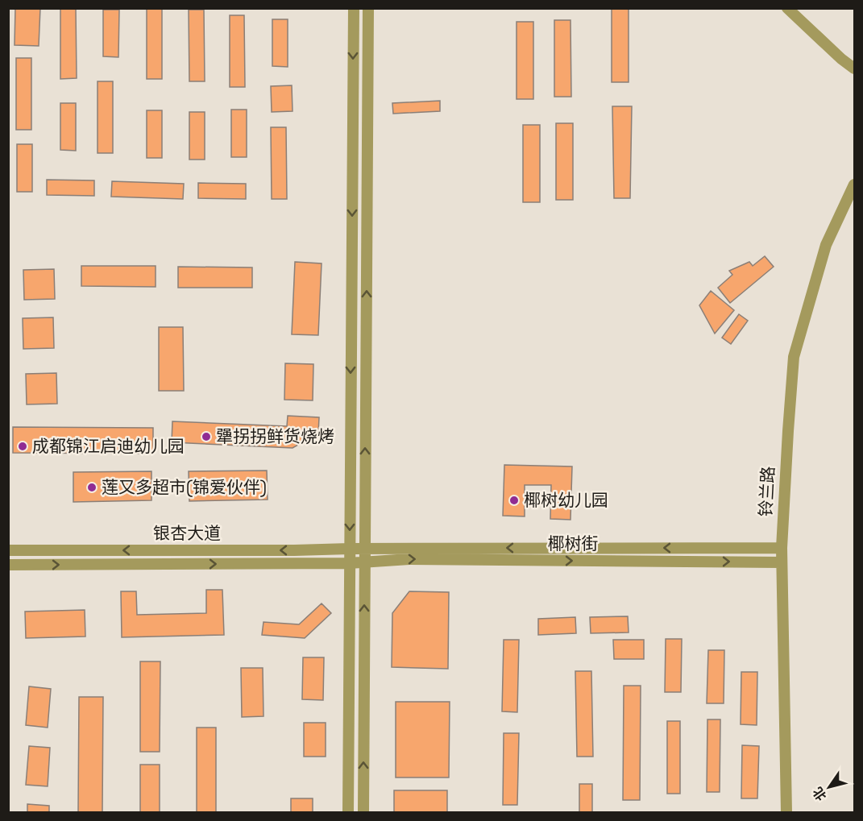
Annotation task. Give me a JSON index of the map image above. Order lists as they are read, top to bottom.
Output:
{
  "streets": {
    "street": ["铃兰路", "银杏大道", "椰树街"]
  },
  "crossings": [
    ["铃兰路", "椰树街"],
    ["银杏大道", "椰树街"]
  ],
  "places": [
    "犟拐拐鲜货烧烤",
    "成都锦江启迪幼儿园",
    "莲又多超市(锦爱伙伴)",
    "椰树幼儿园"
  ],
  "north": "bottom left"
}
